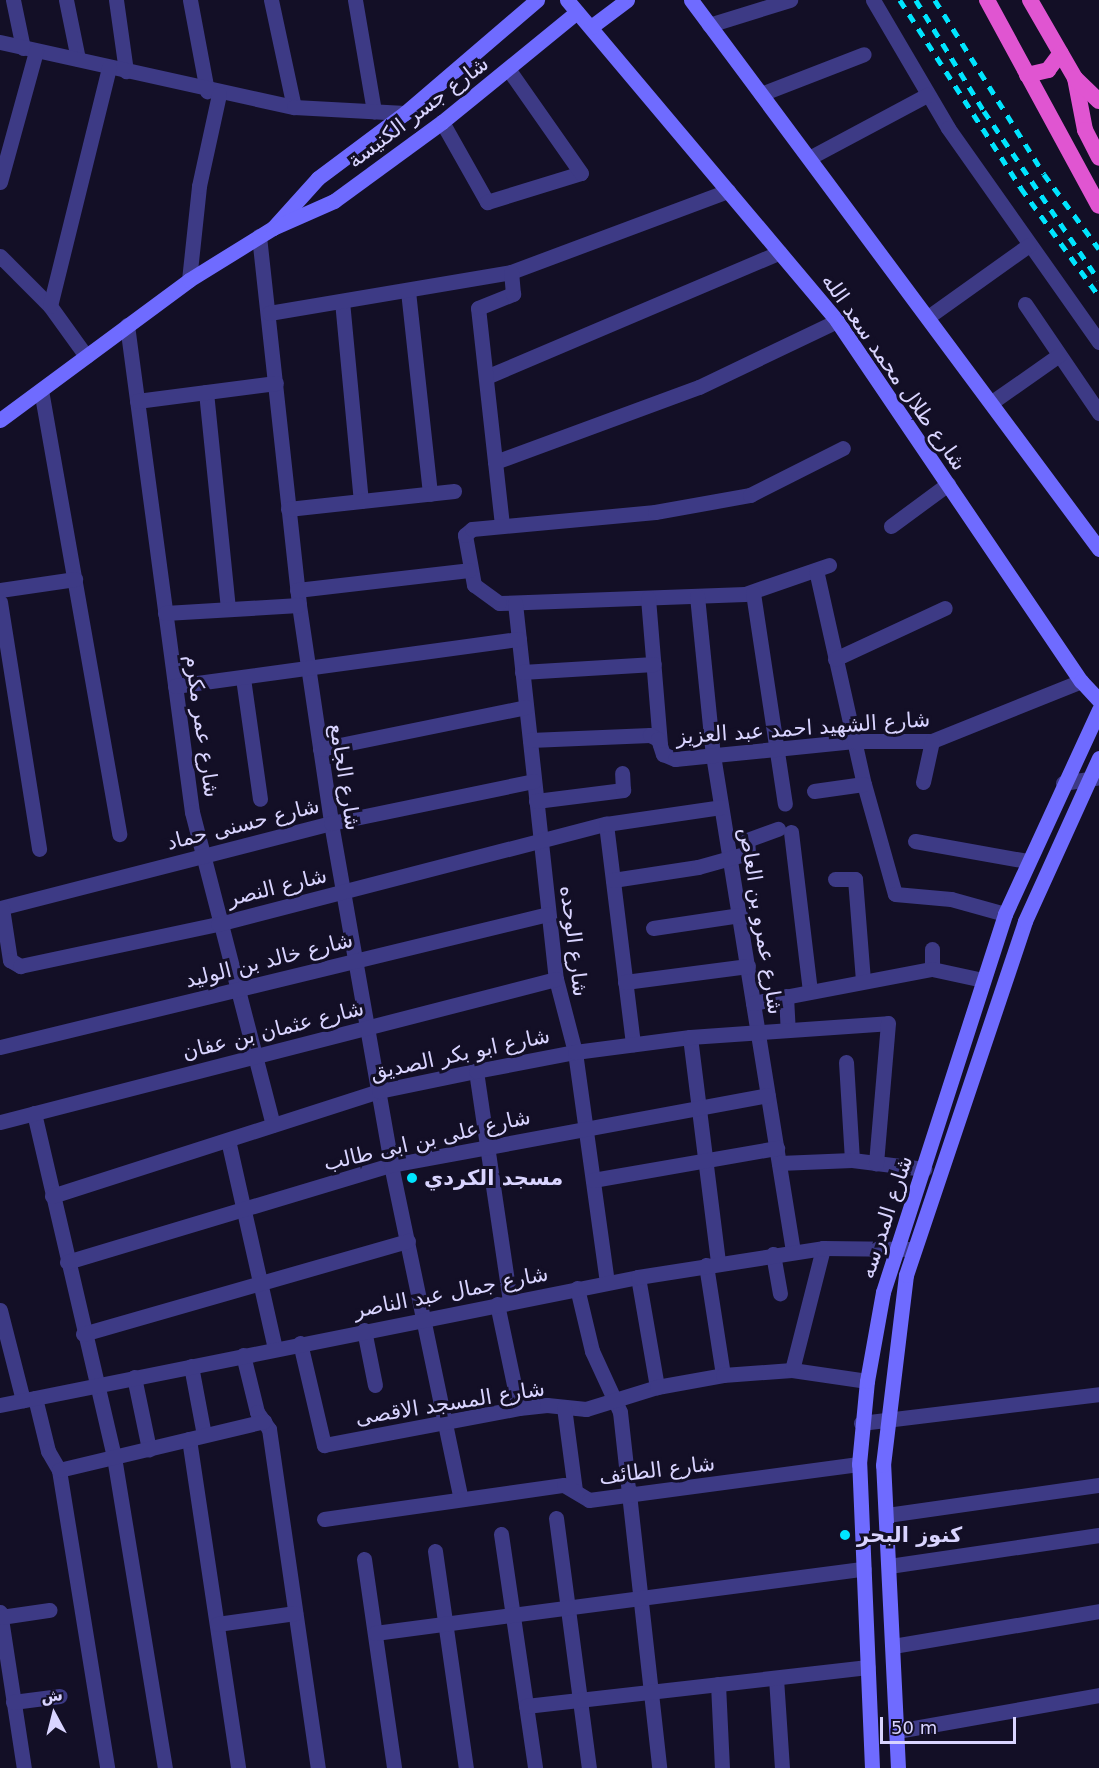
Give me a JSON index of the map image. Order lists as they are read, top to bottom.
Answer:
{
  "streets": {
    "main road": ["شارع جسر الكنيسة", "شارع طلال محمد سعد الله", "شارع المدرسه"],
    "street": [
      "شارع عمر مكرم",
      "شارع الشهيد احمد عبد العزيز",
      "شارع الجامع",
      "شارع حسنى حماد",
      "شارع النصر",
      "شارع عمرو بن العاص",
      "شارع الوحده",
      "شارع خالد بن الوليد",
      "شارع عثمان بن عفان",
      "شارع ابو بكر الصديق",
      "شارع على بن ابى طالب",
      "شارع جمال عبد الناصر",
      "شارع المسجد الاقصى",
      "شارع الطائف"
    ]
  },
  "crossings": [
    ["شارع جسر الكنيسة", "شارع طلال محمد سعد الله"],
    ["شارع جسر الكنيسة", "شارع عمر مكرم"],
    ["شارع جسر الكنيسة", "شارع الجامع"],
    ["شارع طلال محمد سعد الله", "شارع الشهيد احمد عبد العزيز"],
    ["شارع عمر مكرم", "شارع حسنى حماد"],
    ["شارع عمر مكرم", "شارع النصر"],
    ["شارع عمر مكرم", "شارع خالد بن الوليد"],
    ["شارع عمر مكرم", "شارع عثمان بن عفان"],
    ["شارع عمر مكرم", "شارع ابو بكر الصديق"],
    ["شارع الشهيد احمد عبد العزيز", "شارع عمرو بن العاص"],
    ["شارع الشهيد احمد عبد العزيز", "شارع الوحده"],
    ["شارع الجامع", "شارع حسنى حماد"],
    ["شارع الجامع", "شارع النصر"],
    ["شارع الجامع", "شارع خالد بن الوليد"],
    ["شارع الجامع", "شارع عثمان بن عفان"],
    ["شارع الجامع", "شارع ابو بكر الصديق"],
    ["شارع الجامع", "شارع على بن ابى طالب"],
    ["شارع الجامع", "شارع جمال عبد الناصر"],
    ["شارع الجامع", "شارع المسجد الاقصى"],
    ["شارع الجامع", "شارع الطائف"],
    ["شارع حسنى حماد", "شارع النصر"],
    ["شارع حسنى حماد", "شارع الوحده"],
    ["شارع النصر", "شارع عمرو بن العاص"],
    ["شارع النصر", "شارع الوحده"],
    ["شارع عمرو بن العاص", "شارع ابو بكر الصديق"],
    ["شارع عمرو بن العاص", "شارع على بن ابى طالب"],
    ["شارع عمرو بن العاص", "شارع جمال عبد الناصر"],
    ["شارع الوحده", "شارع خالد بن الوليد"],
    ["شارع الوحده", "شارع عثمان بن عفان"],
    ["شارع الوحده", "شارع ابو بكر الصديق"],
    ["شارع الوحده", "شارع على بن ابى طالب"],
    ["شارع الوحده", "شارع جمال عبد الناصر"],
    ["شارع المدرسه", "شارع جمال عبد الناصر"],
    ["شارع المدرسه", "شارع المسجد الاقصى"],
    ["شارع المدرسه", "شارع الطائف"],
    ["شارع جمال عبد الناصر", "شارع المسجد الاقصى"]
  ],
  "places": ["مسجد الكردي", "كنوز البحر"],
  "scale_bar": "50 m",
  "north": "top"
}
